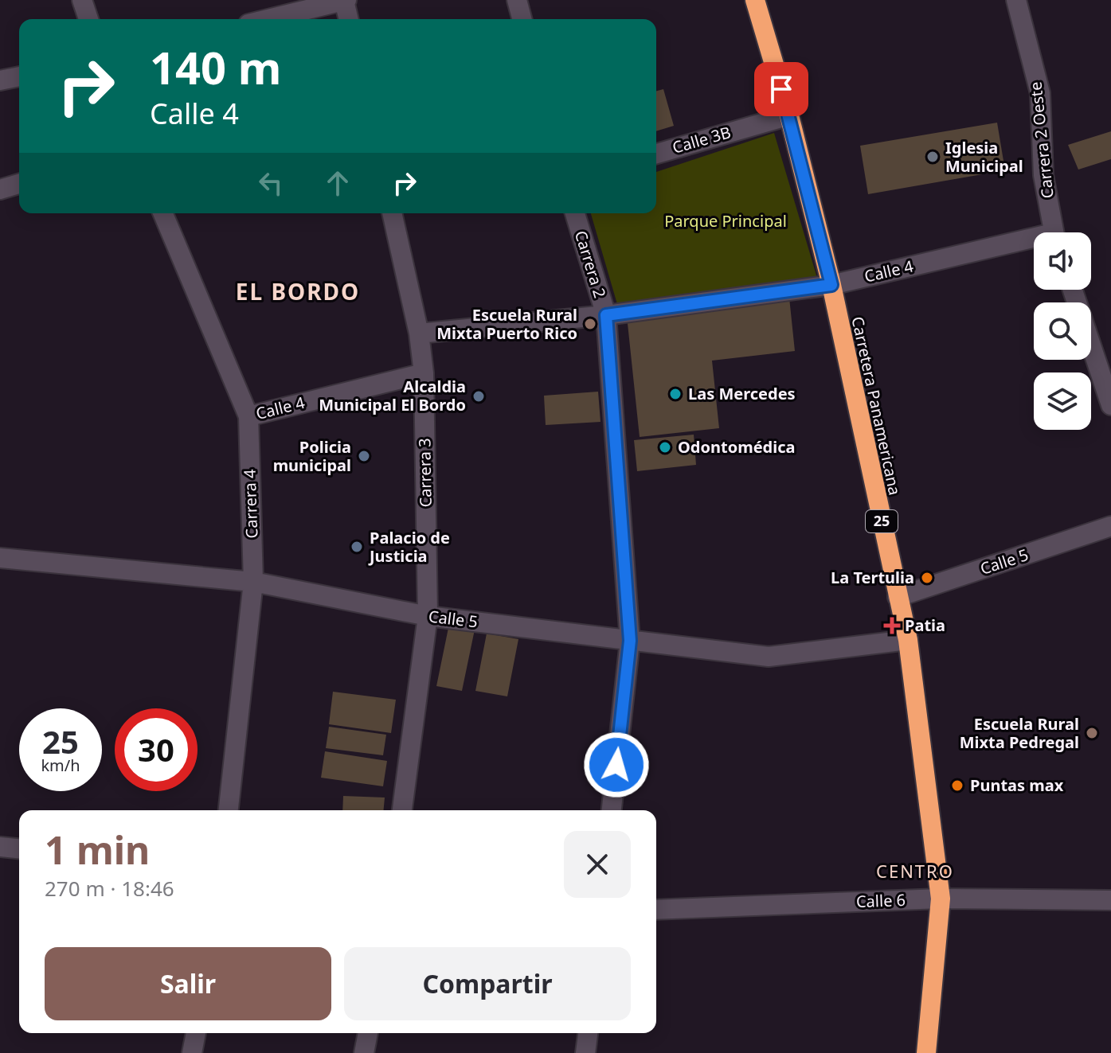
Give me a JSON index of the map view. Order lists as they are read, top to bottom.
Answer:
{
  "streets": {
    "highway": ["Carretera Panamericana", "25"],
    "street": [
      "Calle 3B",
      "Carrera 2 Oeste",
      "Carrera 2",
      "Calle 4",
      "Carrera 3",
      "Carrera 4",
      "Calle 5",
      "Calle 6"
    ]
  },
  "crossings": [
    ["Calle 3B", "Carretera Panamericana"],
    ["Carrera 2", "Calle 4"],
    ["Carrera 2", "Calle 5"],
    ["Calle 4", "Carretera Panamericana"],
    ["Calle 4", "Carrera 3"],
    ["Calle 4", "Carrera 4"],
    ["Carretera Panamericana", "Calle 5"],
    ["Carretera Panamericana", "Calle 6"],
    ["Carrera 3", "Calle 5"],
    ["Carrera 4", "Calle 5"]
  ],
  "districts": ["EL BORDO", "CENTRO"],
  "parks": ["Parque Principal"],
  "places": {
    "other": [
      "Iglesia Municipal",
      "Escuela Rural Mixta Puerto Rico",
      "Las Mercedes",
      "Alcaldia Municipal El Bordo",
      "Odontomédica",
      "Policia municipal",
      "Palacio de Justicia",
      "La Tertulia",
      "Escuela Rural Mixta Pedregal",
      "Puntas max"
    ],
    "health": ["Patia"]
  },
  "page": {
    "turn": ["140 m", "Calle 4"],
    "speed": "25 km/h",
    "limit": "30",
    "heading": ["1 min", "270 m · 18:46"],
    "buttons": ["Salir", "Compartir"]
  }
}
